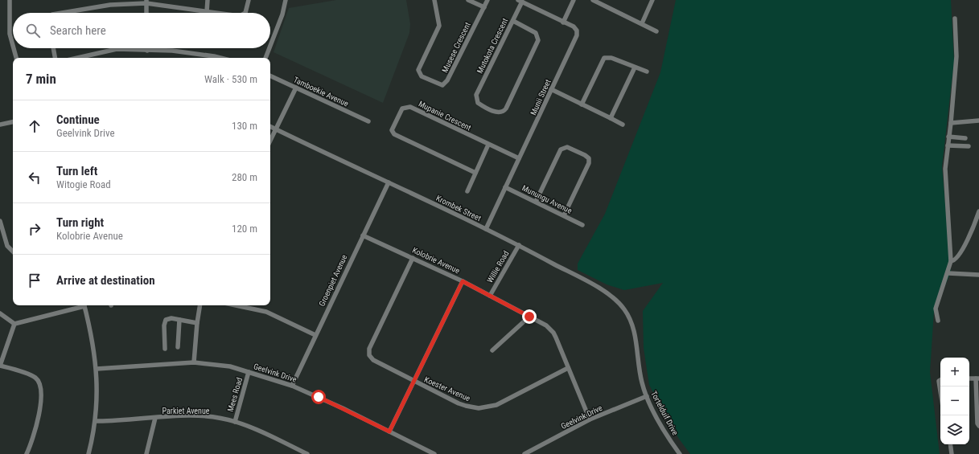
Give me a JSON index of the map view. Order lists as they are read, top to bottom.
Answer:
{
  "streets": {
    "street": [
      "Mutokota Crescent",
      "Musese Crescent",
      "Tamboekie Avenue",
      "Munii Street",
      "Mupanie Crescent",
      "Munungu Avenue",
      "Krombek Street",
      "Kolobrie Avenue",
      "Willie Road",
      "Groenpiet Avenue",
      "Geelvink Drive",
      "Koester Avenue",
      "Mees Road",
      "Parkiet Avenue",
      "Tortelduif Drive"
    ]
  },
  "crossings": [
    ["Mutokota Crescent", "Munii Street"],
    ["Munii Street", "Mupanie Crescent"],
    ["Munii Street", "Munungu Avenue"],
    ["Munii Street", "Krombek Street"],
    ["Krombek Street", "Willie Road"],
    ["Krombek Street", "Groenpiet Avenue"],
    ["Krombek Street", "Tortelduif Drive"],
    ["Kolobrie Avenue", "Willie Road"],
    ["Kolobrie Avenue", "Groenpiet Avenue"],
    ["Kolobrie Avenue", "Geelvink Drive"],
    ["Kolobrie Avenue", "Koester Avenue"],
    ["Groenpiet Avenue", "Geelvink Drive"],
    ["Geelvink Drive", "Mees Road"],
    ["Geelvink Drive", "Tortelduif Drive"],
    ["Mees Road", "Parkiet Avenue"]
  ],
  "page": {
    "search": "Search here",
    "heading": ["7 min", "Walk · 530 m"],
    "list": [
      ["Continue", "Geelvink Drive", "130 m"],
      ["Turn left", "Witogie Road", "280 m"],
      ["Turn right", "Kolobrie Avenue", "120 m"],
      "Arrive at destination"
    ],
    "map_buttons": ["+", "−"]
  }
}
